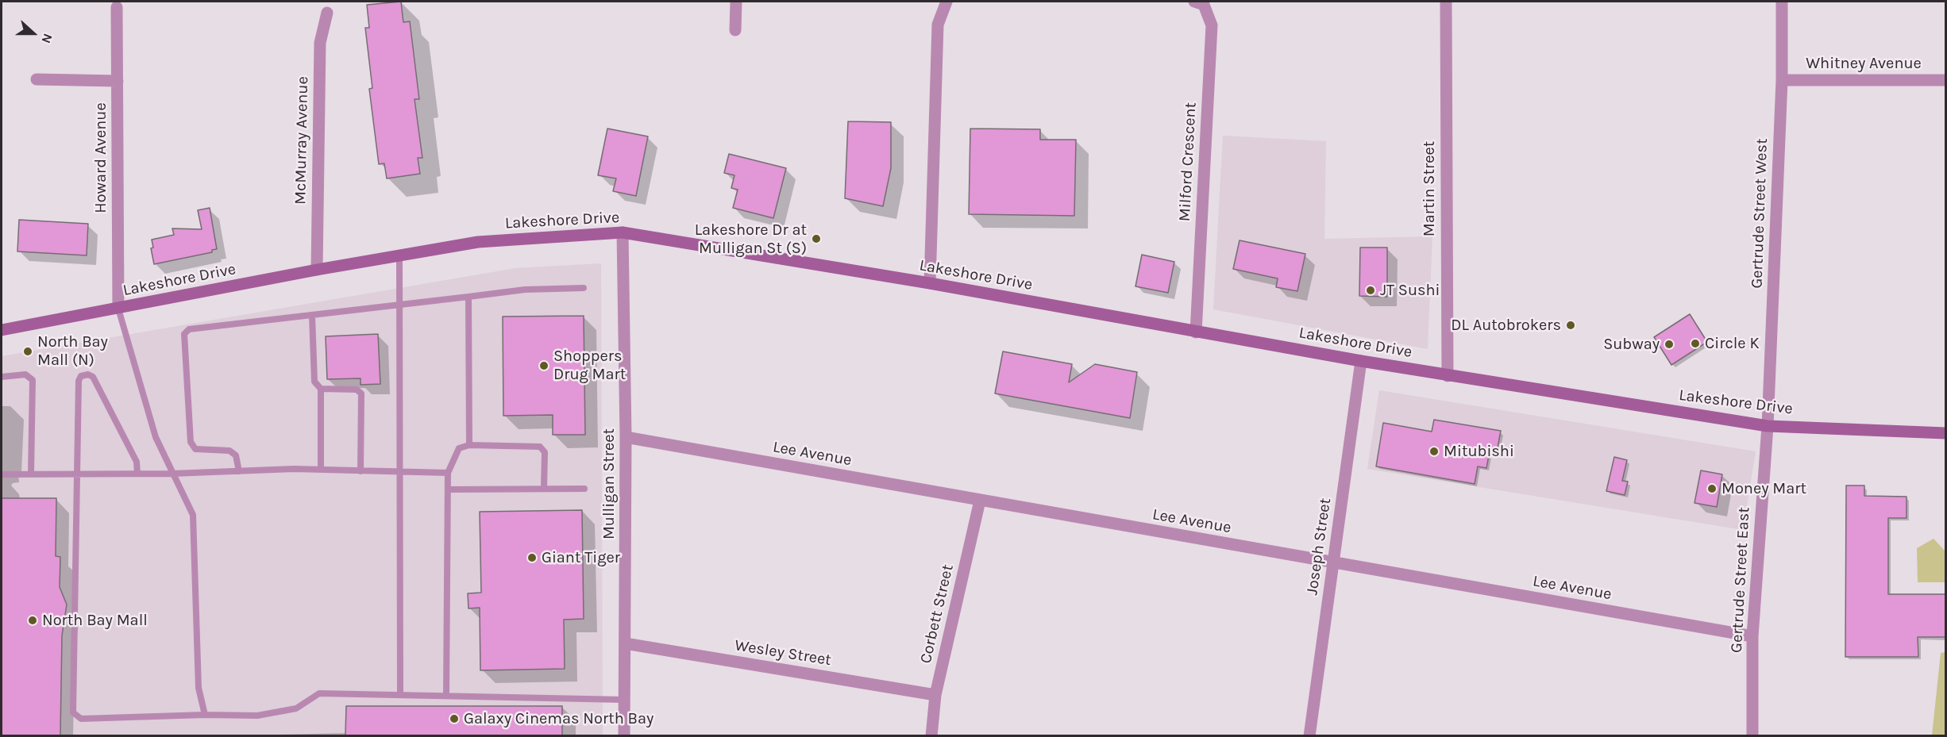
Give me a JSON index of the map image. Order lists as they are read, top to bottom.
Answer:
{
  "streets": {
    "main road": ["Lakeshore Drive"],
    "street": [
      "Whitney Avenue",
      "McMurray Avenue",
      "Howard Avenue",
      "Milford Crescent",
      "Martin Street",
      "Gertrude Street West",
      "Lee Avenue",
      "Mulligan Street",
      "Joseph Street",
      "Gertrude Street East",
      "Corbett Street",
      "Wesley Street"
    ]
  },
  "crossings": [
    ["Whitney Avenue", "Gertrude Street West"],
    ["McMurray Avenue", "Lakeshore Drive"],
    ["Howard Avenue", "Lakeshore Drive"],
    ["Milford Crescent", "Lakeshore Drive"],
    ["Martin Street", "Lakeshore Drive"],
    ["Gertrude Street West", "Lakeshore Drive"],
    ["Gertrude Street West", "Gertrude Street East"],
    ["Lakeshore Drive", "Mulligan Street"],
    ["Lakeshore Drive", "Joseph Street"],
    ["Lakeshore Drive", "Gertrude Street East"],
    ["Lee Avenue", "Mulligan Street"],
    ["Lee Avenue", "Joseph Street"],
    ["Lee Avenue", "Gertrude Street East"],
    ["Lee Avenue", "Corbett Street"],
    ["Mulligan Street", "Wesley Street"],
    ["Corbett Street", "Wesley Street"]
  ],
  "places": [
    "Lakeshore Dr at Mulligan St (S)",
    "JT Sushi",
    "DL Autobrokers",
    "Circle K",
    "Subway",
    "North Bay Mall (N)",
    "Shoppers Drug Mart",
    "Mitubishi",
    "Money Mart",
    "Giant Tiger",
    "North Bay Mall",
    "Galaxy Cinemas North Bay"
  ],
  "north": "right"
}
